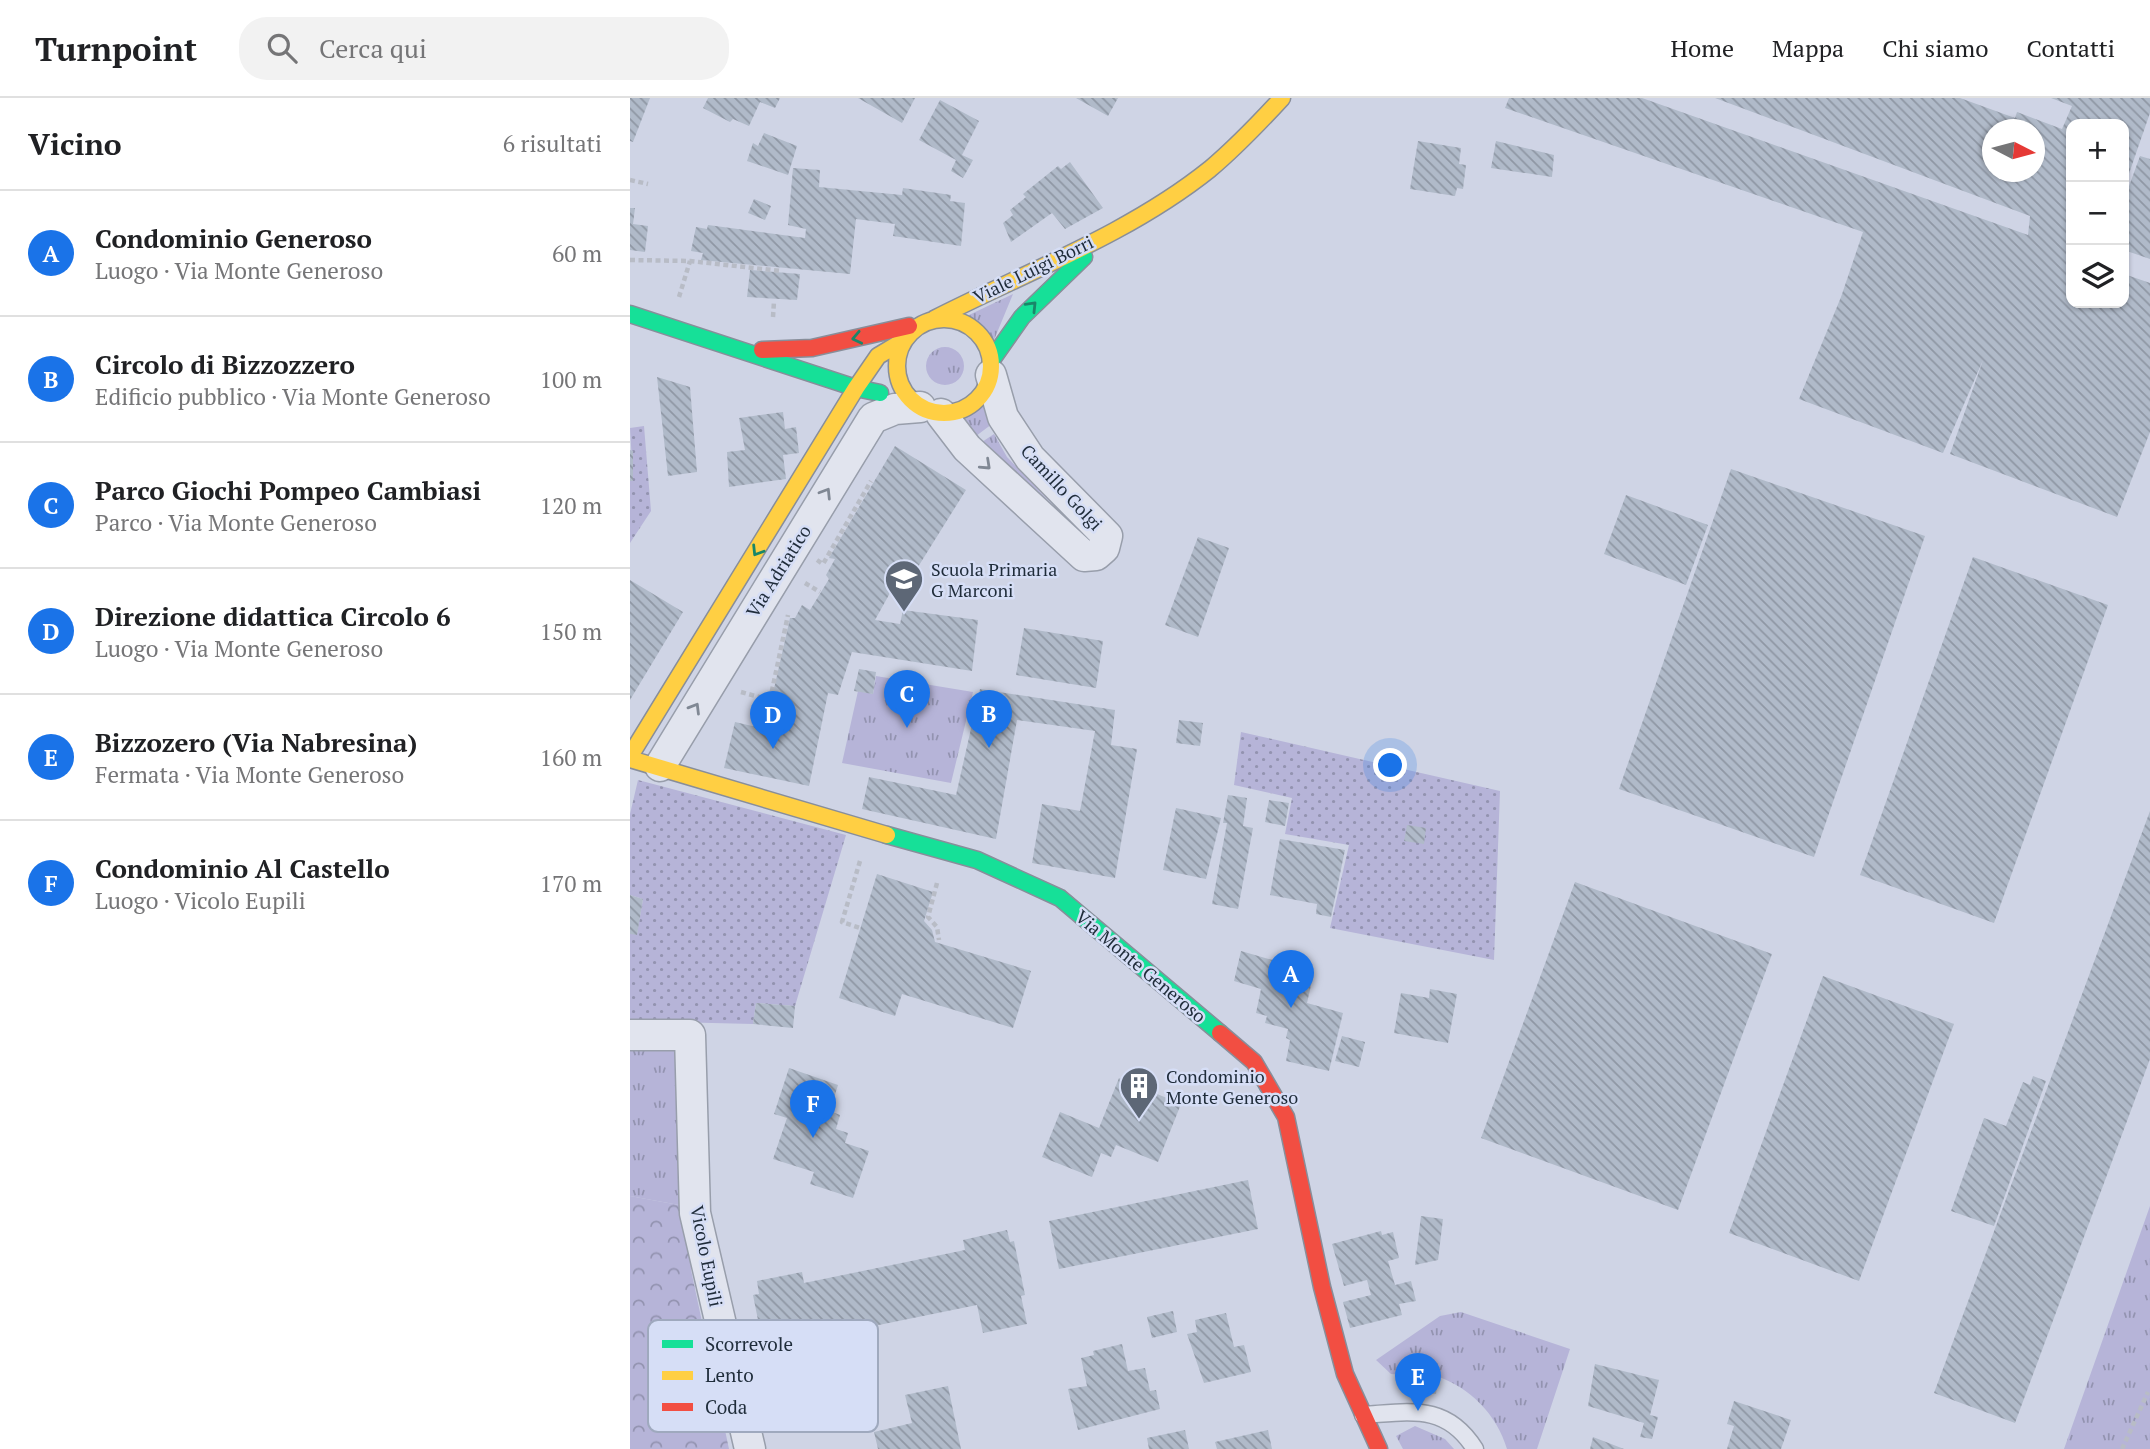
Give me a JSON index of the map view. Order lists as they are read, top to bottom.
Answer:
{
  "streets": {
    "street": [
      "Viale Luigi Borri",
      "Camillo Golgi",
      "Via Adriatico",
      "Via Monte Generoso",
      "Vicolo Eupili"
    ]
  },
  "crossings": [
    ["Viale Luigi Borri", "Camillo Golgi"],
    ["Viale Luigi Borri", "Via Adriatico"],
    ["Camillo Golgi", "Via Adriatico"],
    ["Via Adriatico", "Via Monte Generoso"]
  ],
  "places": {
    "school or university": ["Scuola Primaria G Marconi"],
    "building": ["Condominio Monte Generoso"]
  },
  "legend": ["Scorrevole", "Lento", "Coda"],
  "north": "right",
  "page": {
    "header": "Turnpoint",
    "search": "Cerca qui",
    "nav": [
      "Home",
      "Mappa",
      "Chi siamo",
      "Contatti"
    ],
    "heading": ["Vicino", "6 risultati"],
    "map_buttons": ["+", "−"],
    "list": [
      {
        "mark": "A",
        "name": "Condominio Generoso",
        "note": "Luogo · Via Monte Generoso",
        "value": "60 m"
      },
      {
        "mark": "B",
        "name": "Circolo di Bizzozzero",
        "note": "Edificio pubblico · Via Monte Generoso",
        "value": "100 m"
      },
      {
        "mark": "C",
        "name": "Parco Giochi Pompeo Cambiasi",
        "note": "Parco · Via Monte Generoso",
        "value": "120 m"
      },
      {
        "mark": "D",
        "name": "Direzione didattica Circolo 6",
        "note": "Luogo · Via Monte Generoso",
        "value": "150 m"
      },
      {
        "mark": "E",
        "name": "Bizzozero (Via Nabresina)",
        "note": "Fermata · Via Monte Generoso",
        "value": "160 m"
      },
      {
        "mark": "F",
        "name": "Condominio Al Castello",
        "note": "Luogo · Vicolo Eupili",
        "value": "170 m"
      }
    ],
    "pins": [
      "C",
      "B",
      "D",
      "A",
      "F",
      "E"
    ]
  }
}
